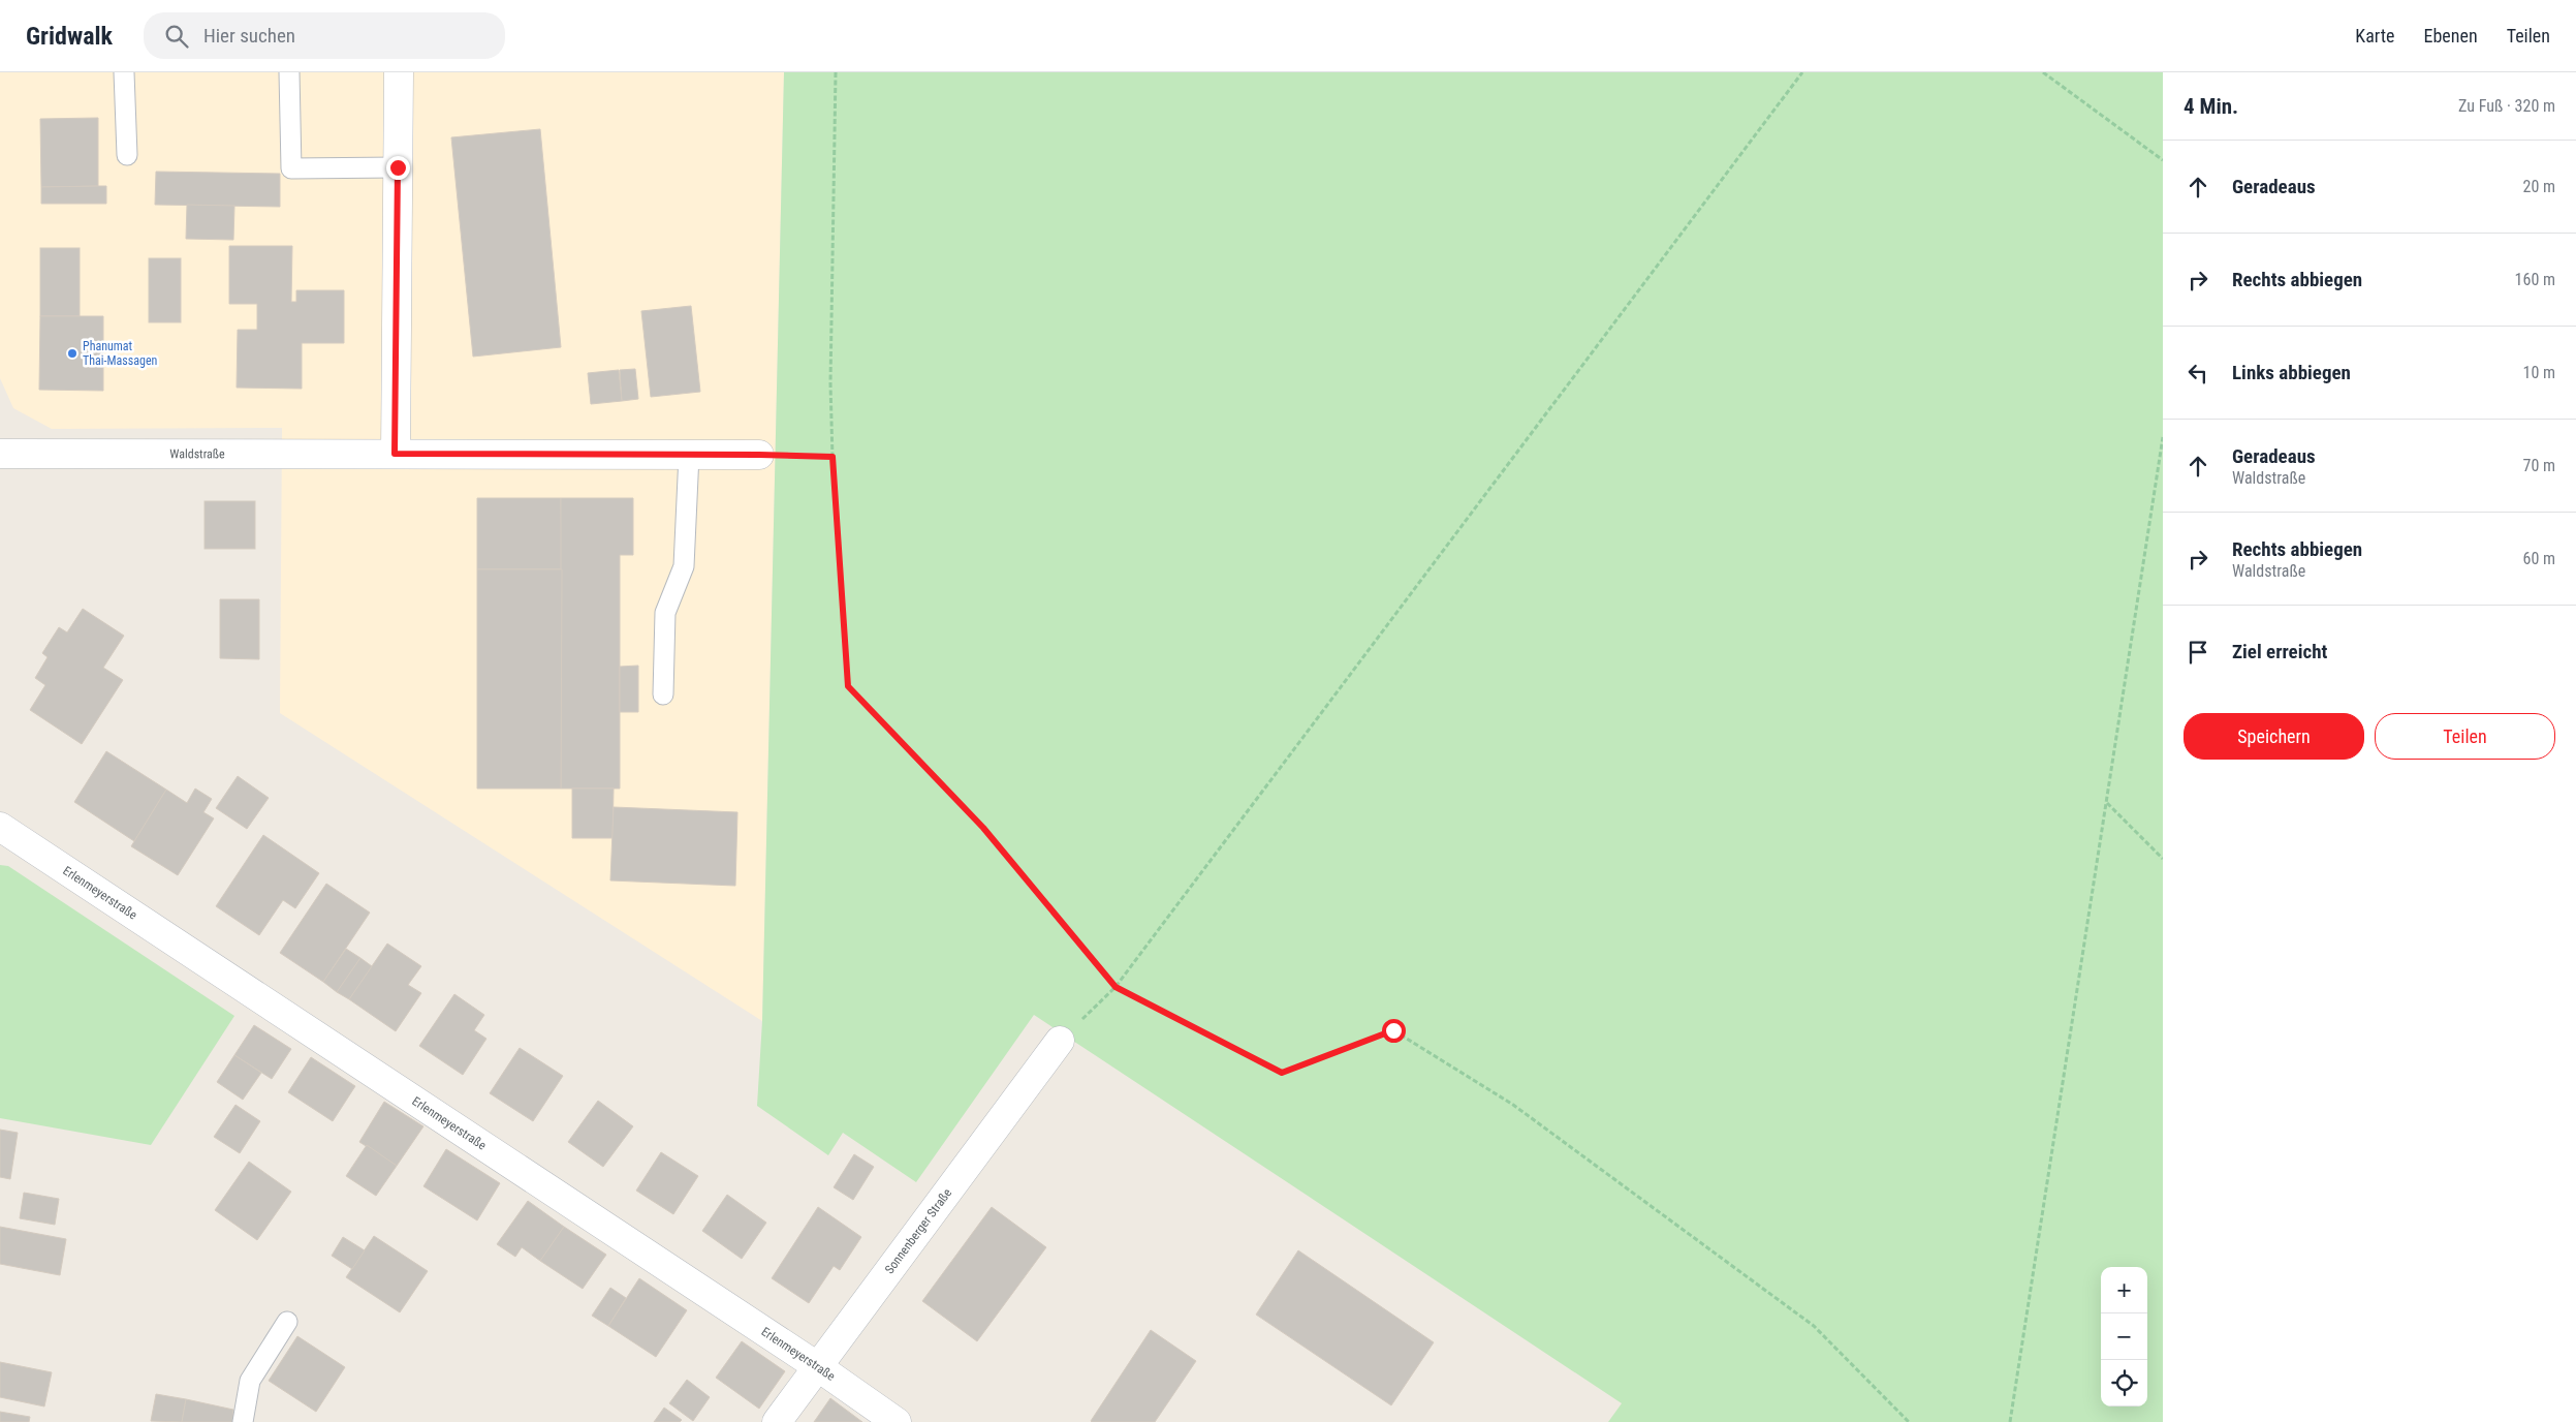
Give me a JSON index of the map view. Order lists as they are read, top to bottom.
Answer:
{
  "streets": {
    "street": ["Waldstraße", "Erlenmeyerstraße", "Sonnenberger Straße"]
  },
  "crossings": [
    ["Erlenmeyerstraße", "Sonnenberger Straße"]
  ],
  "places": ["Phanumat Thai-Massagen"],
  "page": {
    "header": "Gridwalk",
    "search": "Hier suchen",
    "nav": ["Karte", "Ebenen", "Teilen"],
    "heading": ["4 Min.", "Zu Fuß · 320 m"],
    "list": [
      ["Geradeaus", "20 m"],
      ["Rechts abbiegen", "160 m"],
      ["Links abbiegen", "10 m"],
      ["Geradeaus", "Waldstraße", "70 m"],
      ["Rechts abbiegen", "Waldstraße", "60 m"],
      "Ziel erreicht"
    ],
    "buttons": ["Speichern", "Teilen"],
    "map_buttons": ["+", "−"]
  }
}
